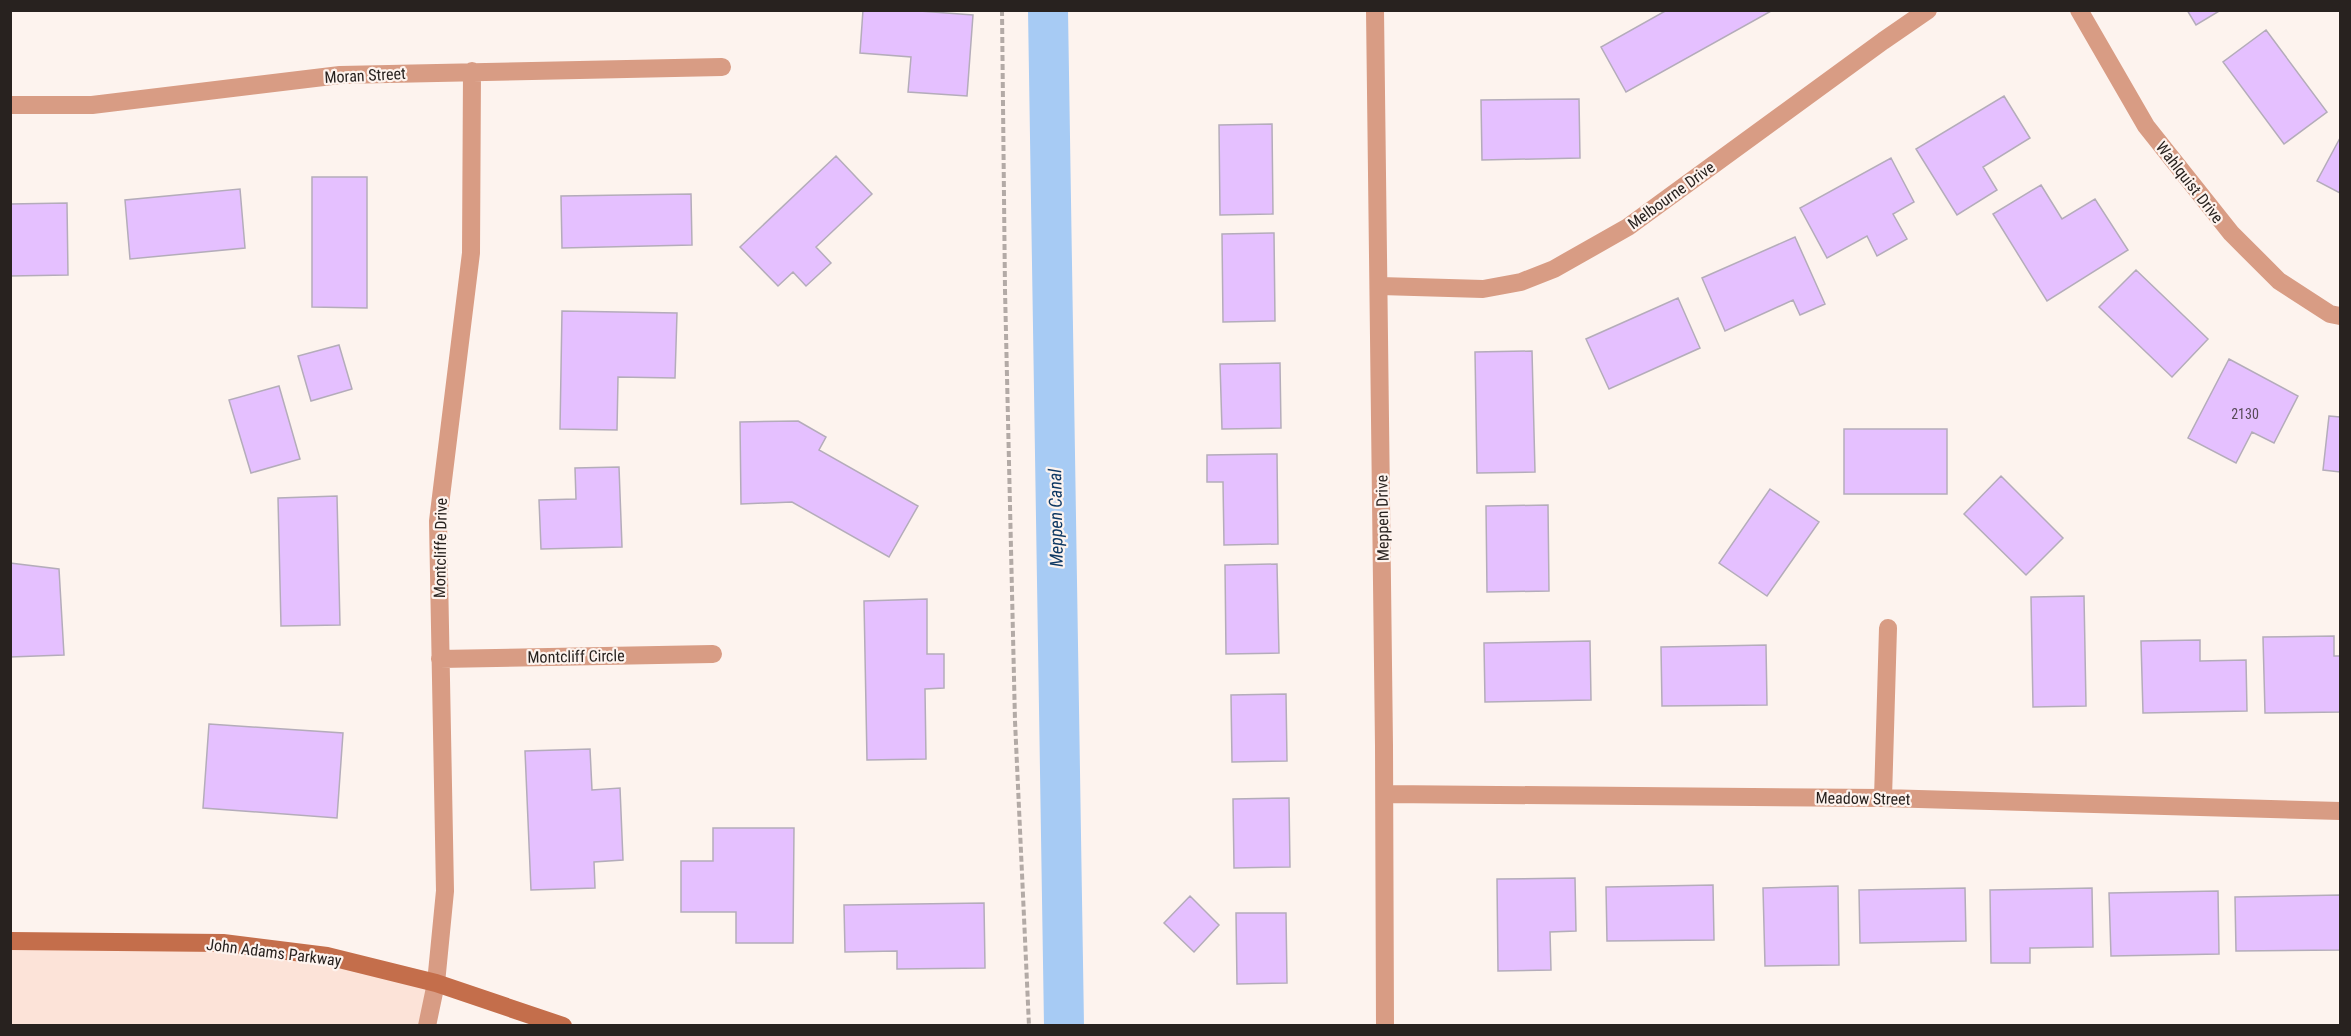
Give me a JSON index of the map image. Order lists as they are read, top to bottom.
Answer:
{
  "streets": {
    "street": [
      "Moran Street",
      "Wahlquist Drive",
      "Melbourne Drive",
      "Meppen Drive",
      "Montcliffe Drive",
      "Montcliff Circle",
      "Meadow Street",
      "John Adams Parkway"
    ]
  },
  "crossings": [
    ["Moran Street", "Montcliffe Drive"],
    ["Melbourne Drive", "Meppen Drive"],
    ["Meppen Drive", "Meadow Street"],
    ["Montcliffe Drive", "Montcliff Circle"],
    ["Montcliffe Drive", "John Adams Parkway"]
  ],
  "water": ["Meppen Canal"],
  "house_numbers": ["2130"]
}
